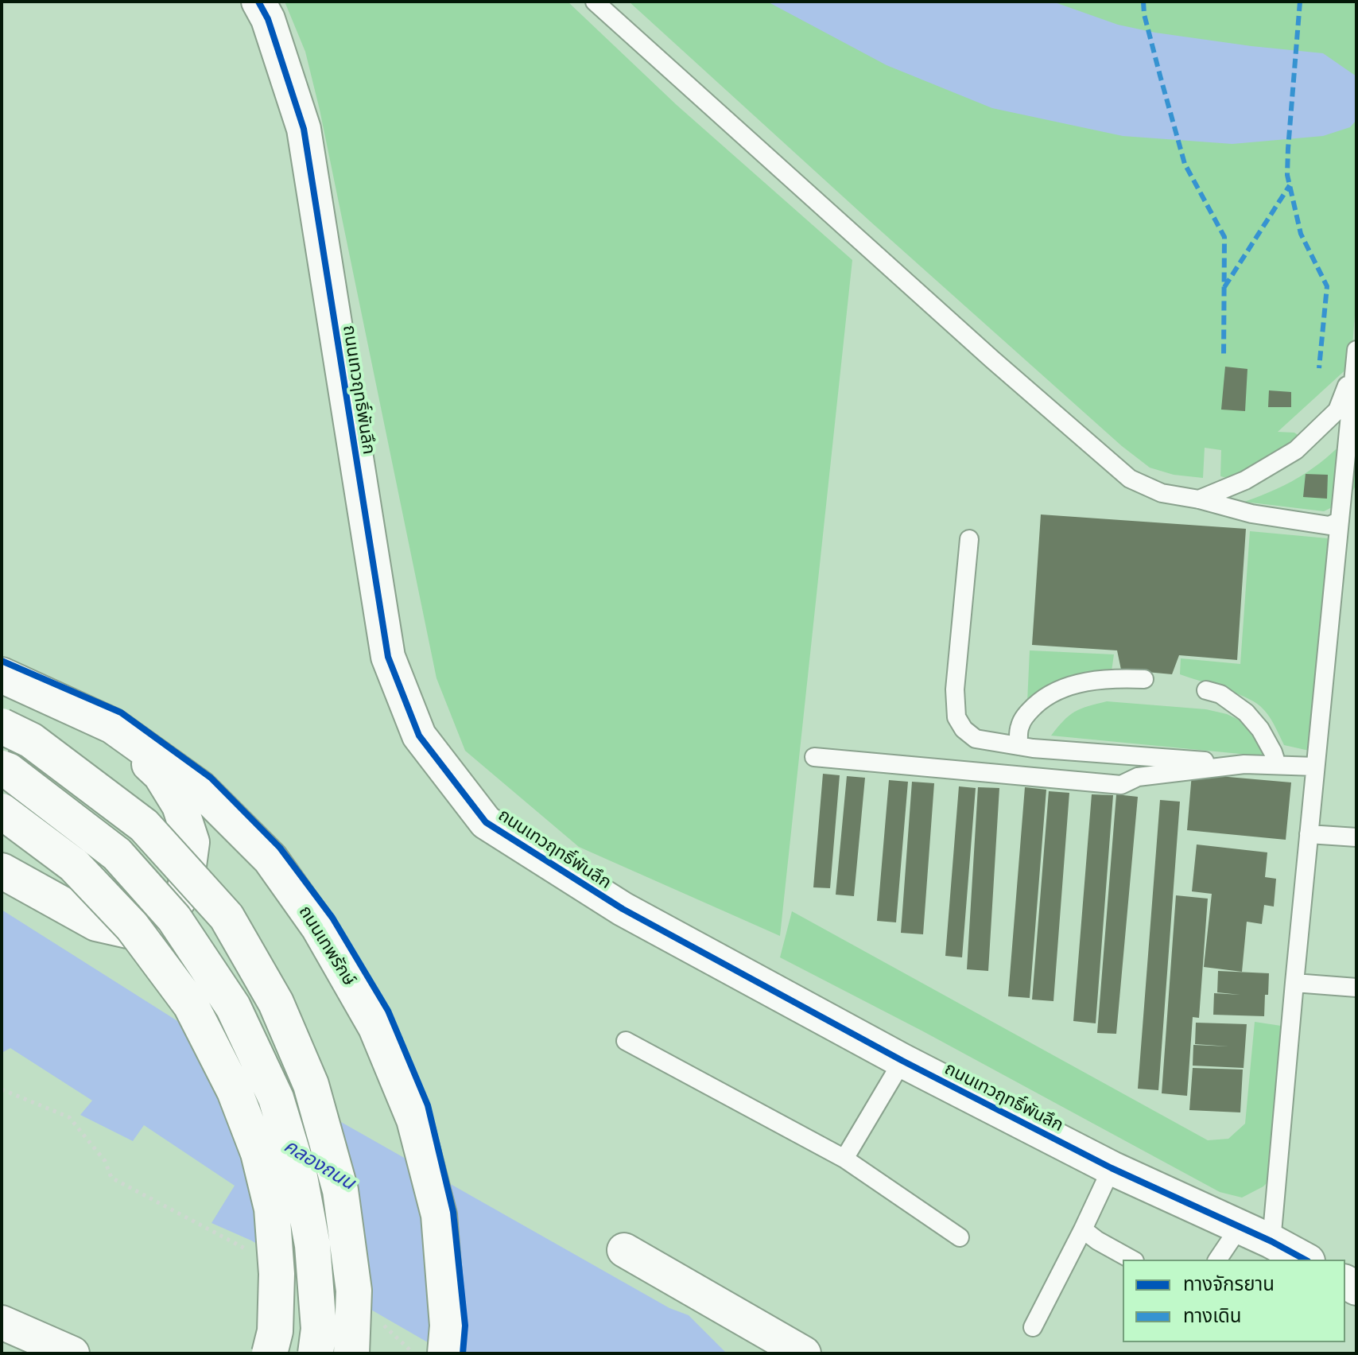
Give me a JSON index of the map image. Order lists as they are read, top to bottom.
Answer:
{
  "streets": {
    "main road": ["ถนนเทพรักษ์"],
    "street": ["ถนนเทวฤทธิ์พันลึก"]
  },
  "water": ["คลองถนน"],
  "legend": ["ทางจักรยาน", "ทางเดิน"]
}
